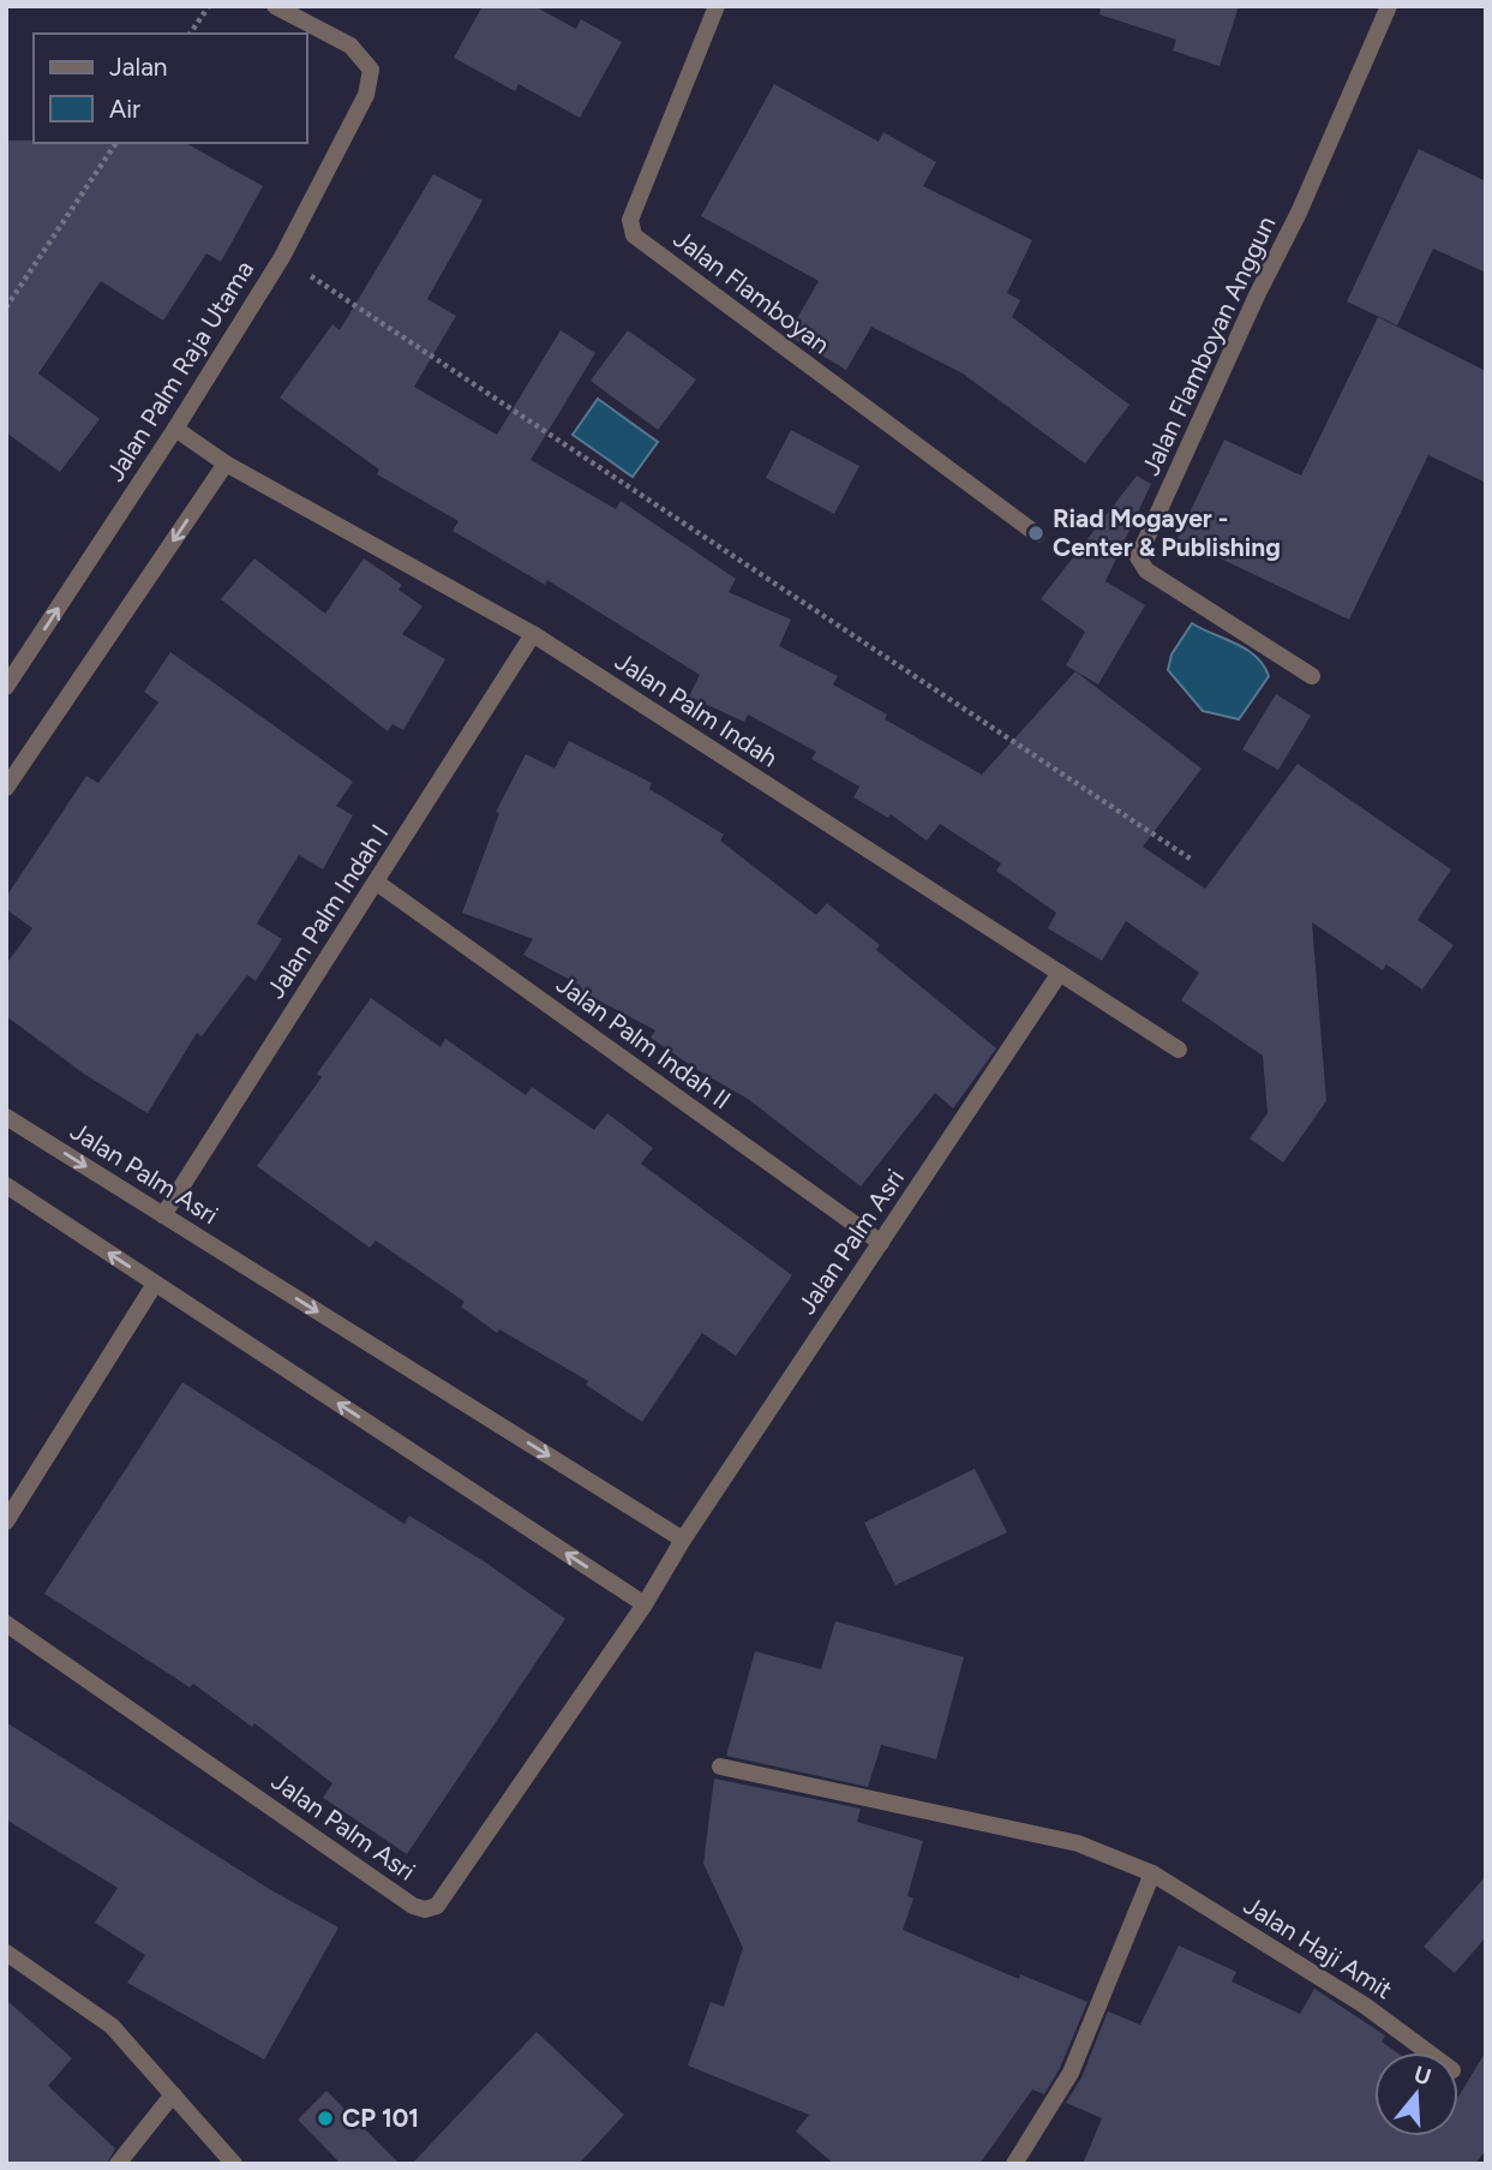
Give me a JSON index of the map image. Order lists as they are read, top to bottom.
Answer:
{
  "streets": {
    "street": [
      "Jalan Flamboyan",
      "Jalan Flamboyan Anggun",
      "Jalan Palm Raja Utama",
      "Jalan Palm Indah",
      "Jalan Palm Indah I",
      "Jalan Palm Indah II",
      "Jalan Palm Asri",
      "Jalan Haji Amit"
    ]
  },
  "crossings": [
    ["Jalan Palm Raja Utama", "Jalan Palm Indah"],
    ["Jalan Palm Indah", "Jalan Palm Indah I"],
    ["Jalan Palm Indah", "Jalan Palm Asri"],
    ["Jalan Palm Indah I", "Jalan Palm Indah II"],
    ["Jalan Palm Indah I", "Jalan Palm Asri"],
    ["Jalan Palm Indah II", "Jalan Palm Asri"]
  ],
  "places": ["Riad Mogayer - Center & Publishing", "CP 101"],
  "legend": ["Jalan", "Air"],
  "north": "top"
}
